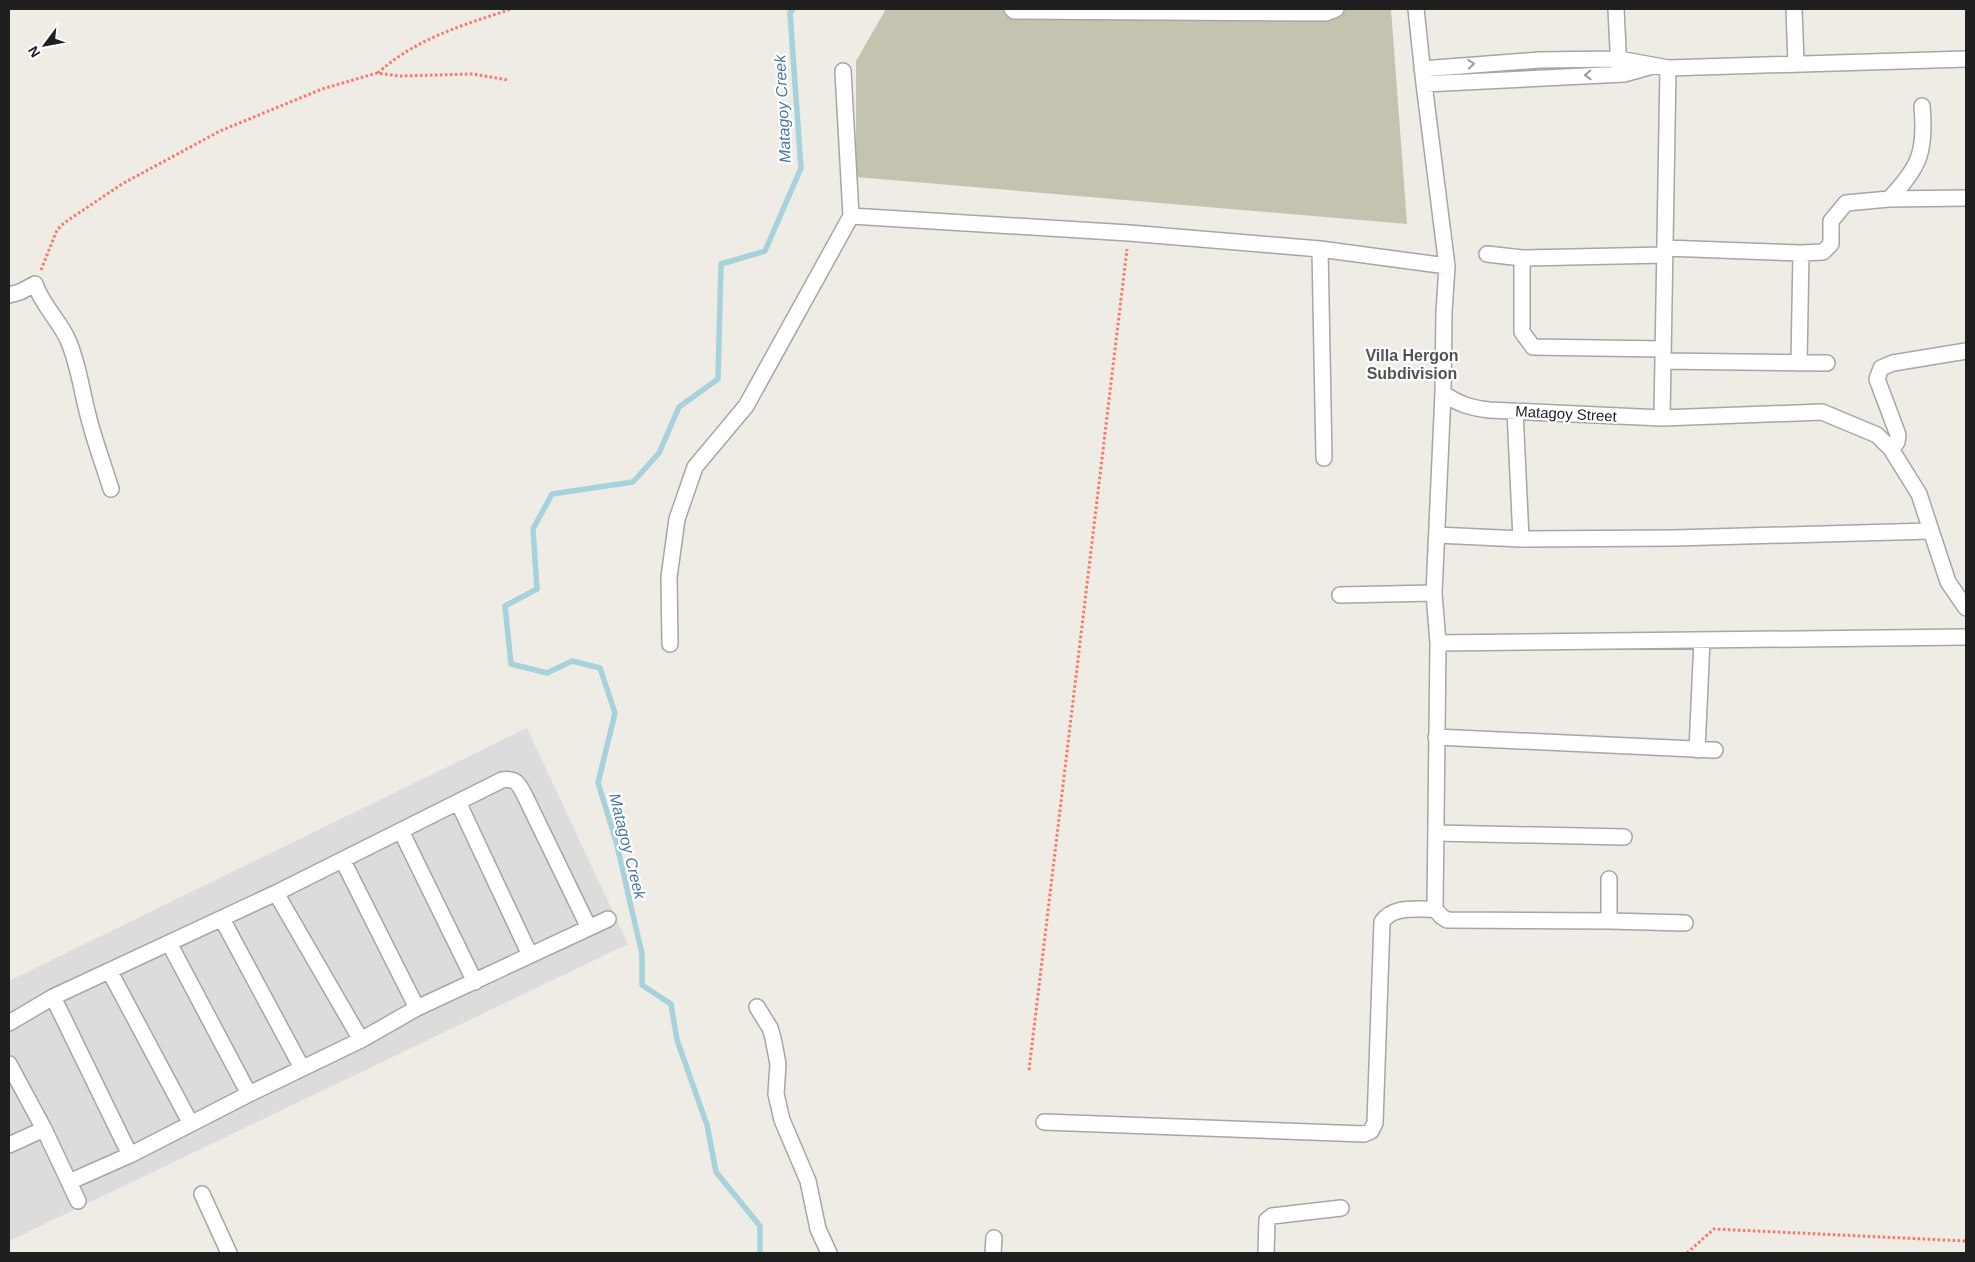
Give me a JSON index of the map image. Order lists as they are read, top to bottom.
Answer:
{
  "streets": {
    "street": ["Matagoy Street"]
  },
  "districts": ["Villa Hergon Subdivision"],
  "water": ["Matagoy Creek"],
  "north": "bottom left"
}
